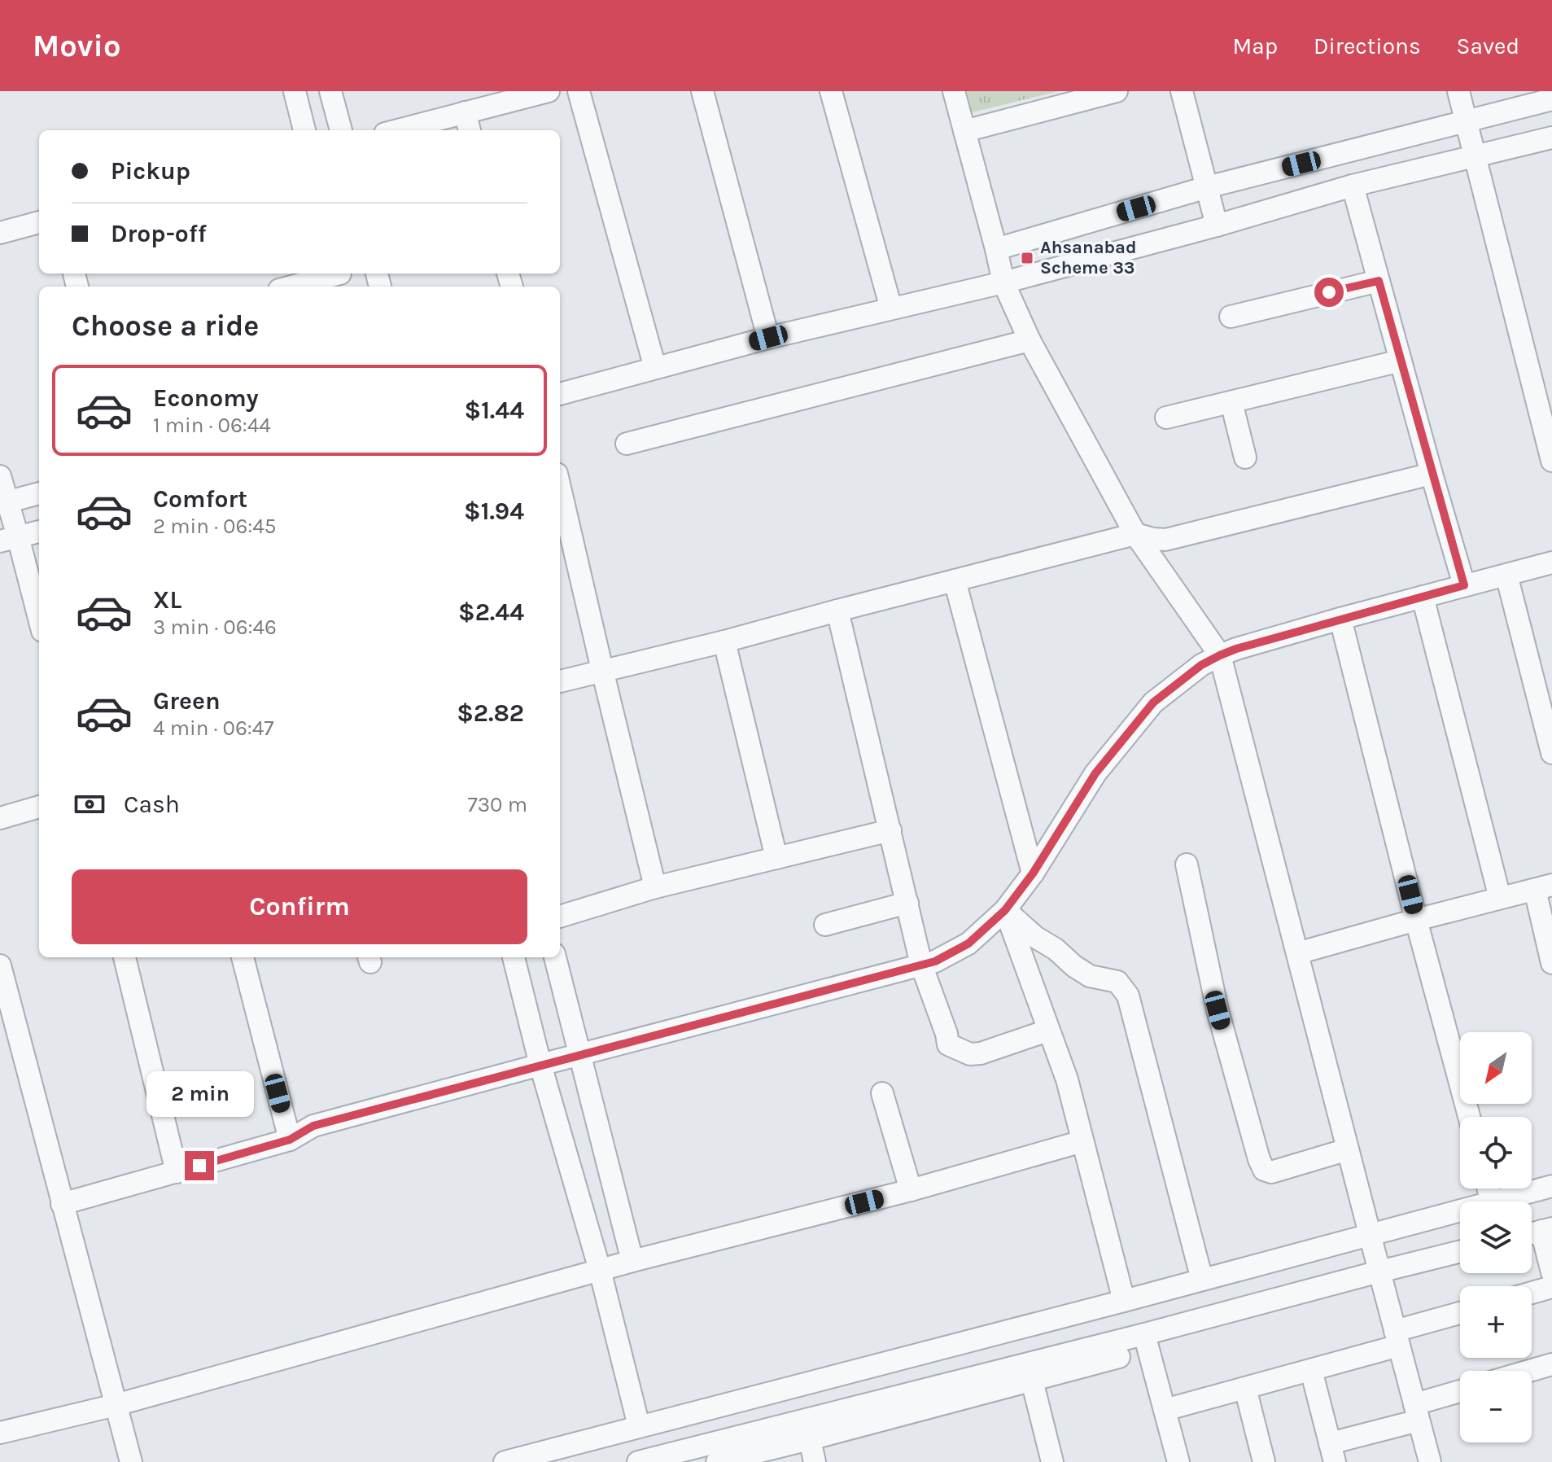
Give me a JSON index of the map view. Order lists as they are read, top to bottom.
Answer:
{
  "places": {
    "transit": ["Ahsanabad Scheme 33"]
  },
  "north": "bottom left",
  "page": {
    "header": "Movio",
    "nav": ["Map", "Directions", "Saved"],
    "banner": ["Pickup", "Drop-off"],
    "heading": "Choose a ride",
    "list": [
      {
        "name": "Economy",
        "note": "1 min · 06:44",
        "value": "$1.44"
      },
      {
        "name": "Comfort",
        "note": "2 min · 06:45",
        "value": "$1.94"
      },
      {
        "name": "XL",
        "note": "3 min · 06:46",
        "value": "$2.44"
      },
      {
        "name": "Green",
        "note": "4 min · 06:47",
        "value": "$2.82"
      }
    ],
    "pay": ["Cash", "730 m"],
    "buttons": "Confirm",
    "map_buttons": ["+", "−"],
    "bubble": "2 min"
  }
}
